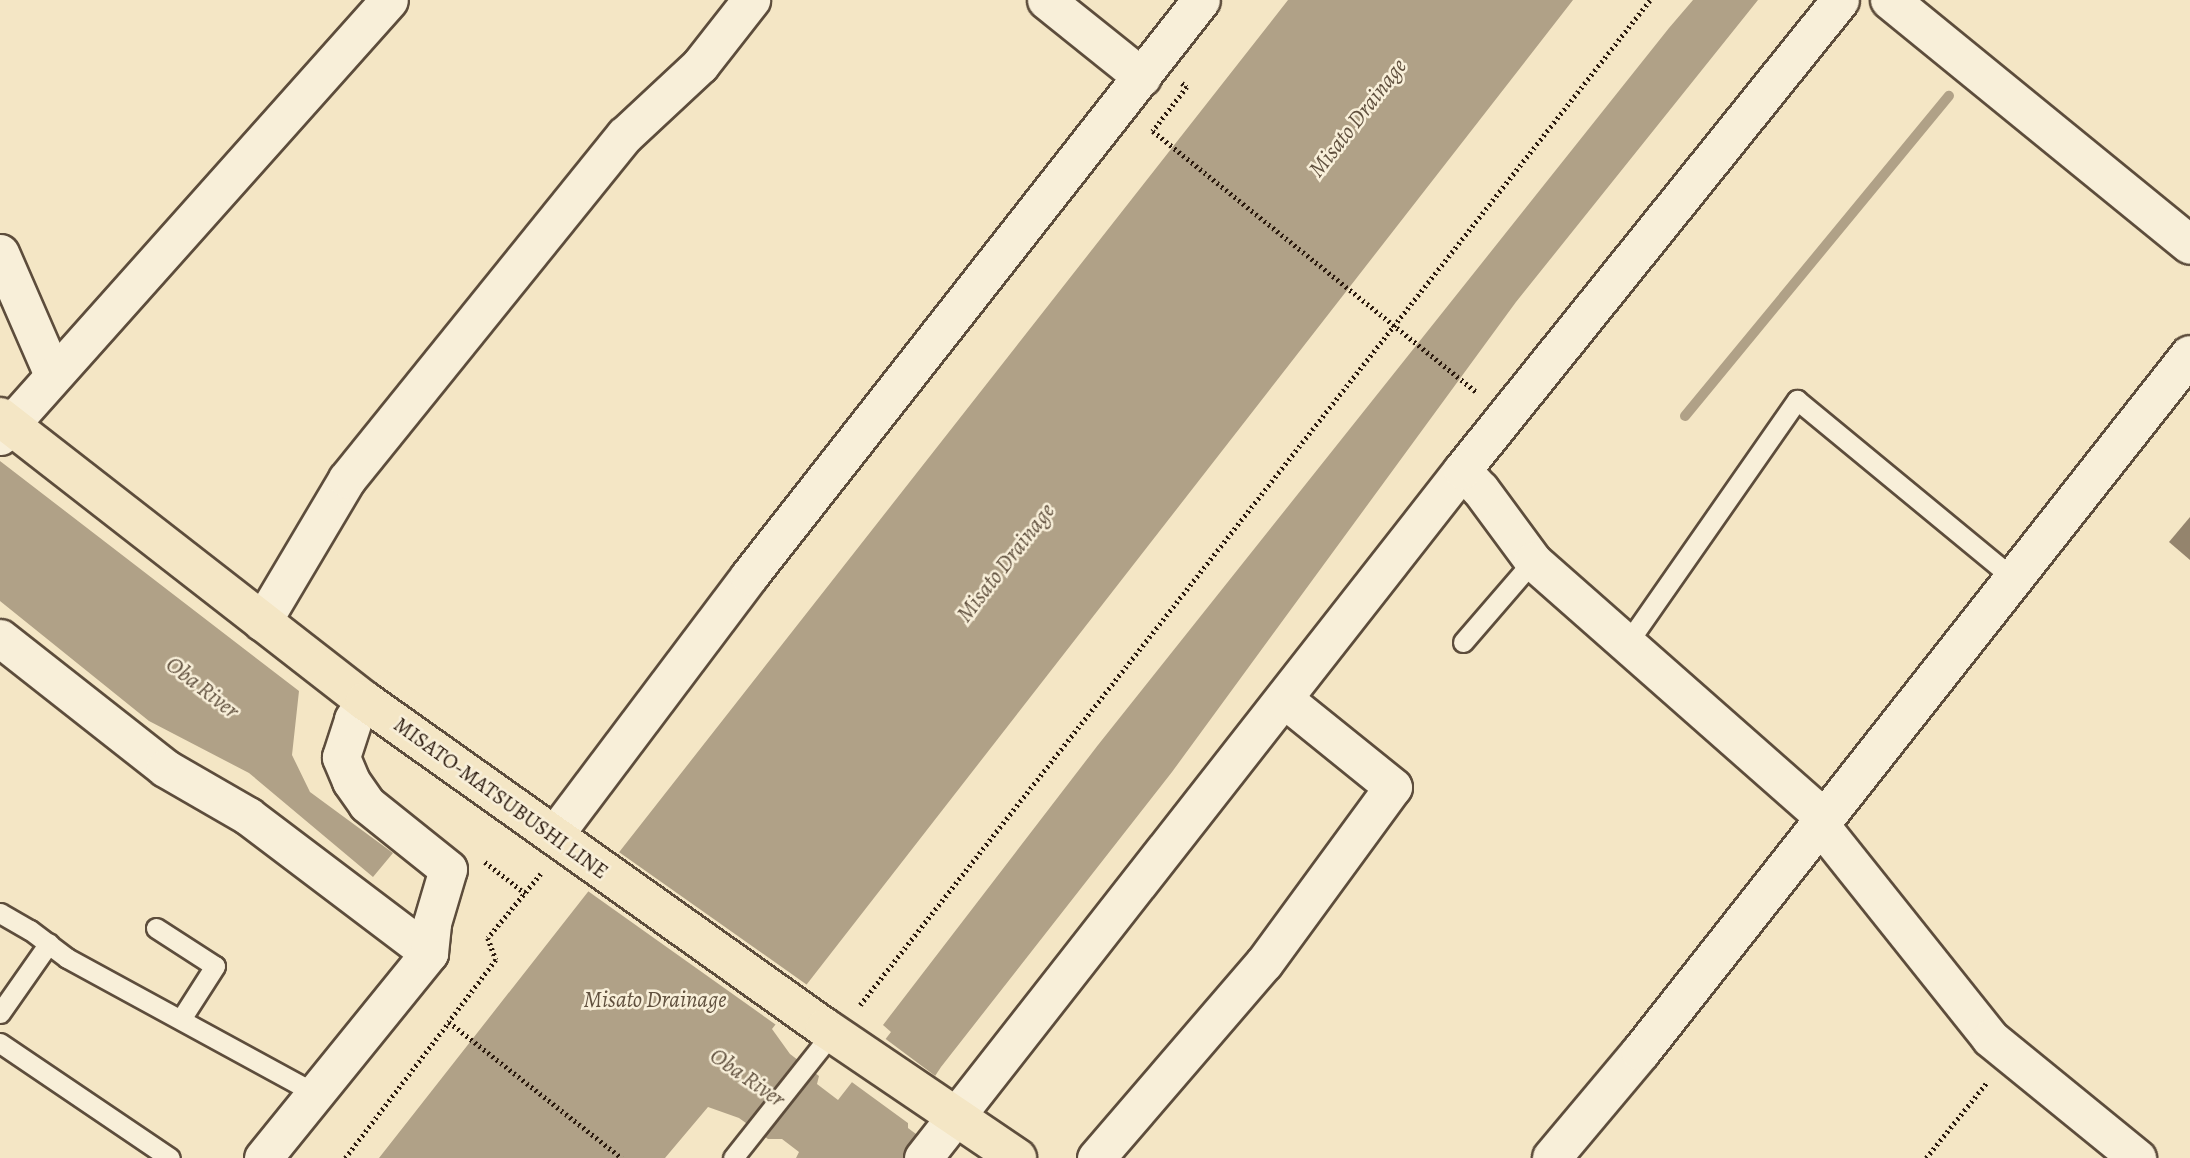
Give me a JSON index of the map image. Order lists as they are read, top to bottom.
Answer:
{
  "streets": {
    "main road": ["MISATO-MATSUBUSHI LINE"]
  },
  "water": ["Misato Drainage", "Oba River"]
}
